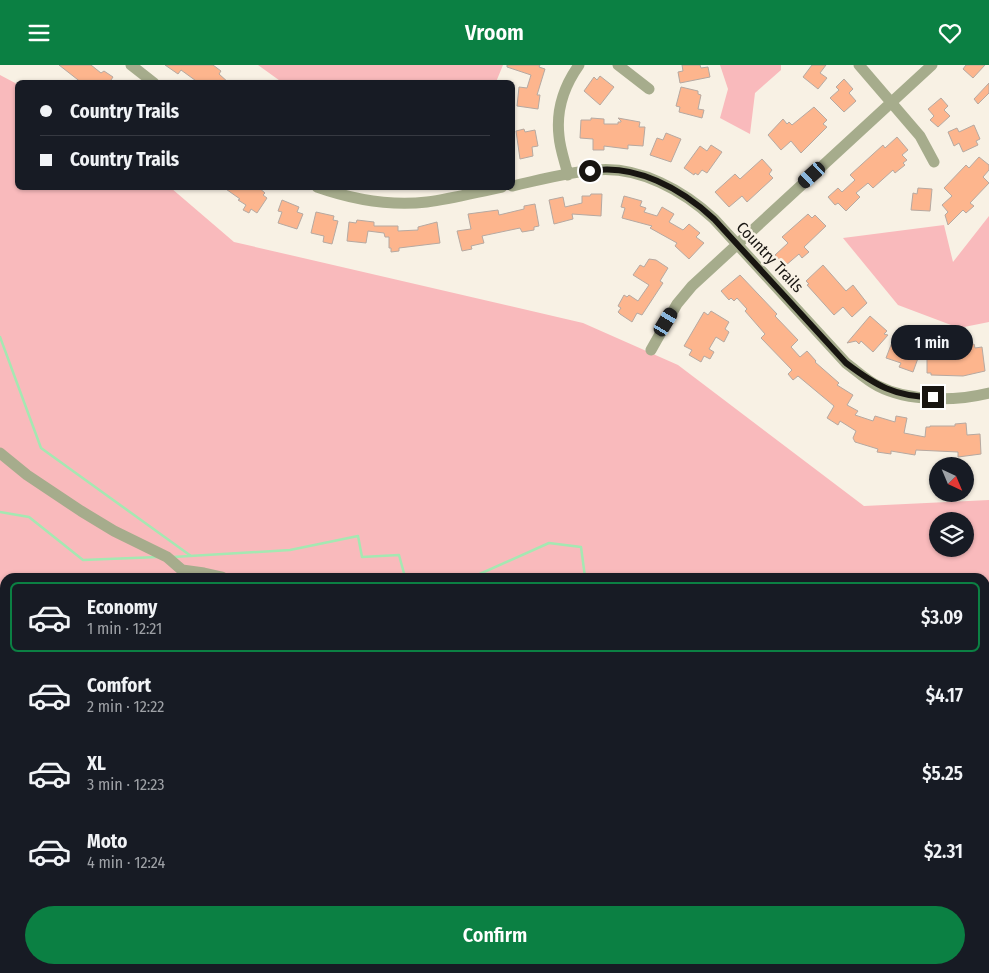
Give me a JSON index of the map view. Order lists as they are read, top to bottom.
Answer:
{
  "streets": {
    "street": ["Country Trails"]
  },
  "north": "bottom right",
  "page": {
    "header": "Vroom",
    "banner": ["Country Trails", "Country Trails"],
    "bubble": "1 min",
    "list": [
      {
        "name": "Economy",
        "note": "1 min · 12:21",
        "value": "$3.09"
      },
      {
        "name": "Comfort",
        "note": "2 min · 12:22",
        "value": "$4.17"
      },
      {
        "name": "XL",
        "note": "3 min · 12:23",
        "value": "$5.25"
      },
      {
        "name": "Moto",
        "note": "4 min · 12:24",
        "value": "$2.31"
      }
    ],
    "buttons": "Confirm"
  }
}
